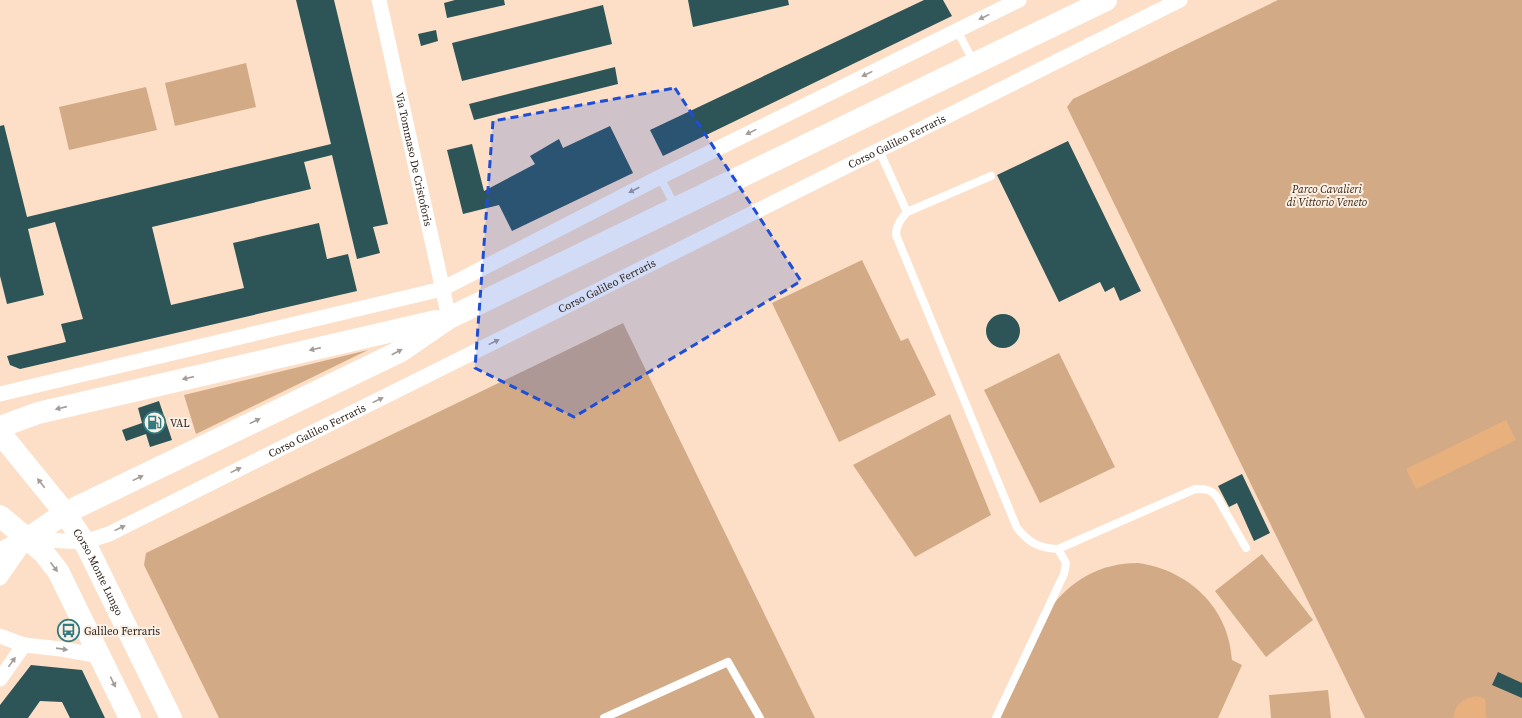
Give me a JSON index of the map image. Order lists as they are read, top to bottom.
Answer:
{
  "streets": {
    "main road": ["Corso Monte Lungo"],
    "street": ["Corso Galileo Ferraris", "Via Tommaso De Cristoforis"]
  },
  "crossings": [
    ["Corso Galileo Ferraris", "Corso Monte Lungo"]
  ],
  "parks": ["Parco Cavalieri di Vittorio Veneto"],
  "places": {
    "fuel station": ["VAL"],
    "bus stop": ["Galileo Ferraris"]
  }
}
